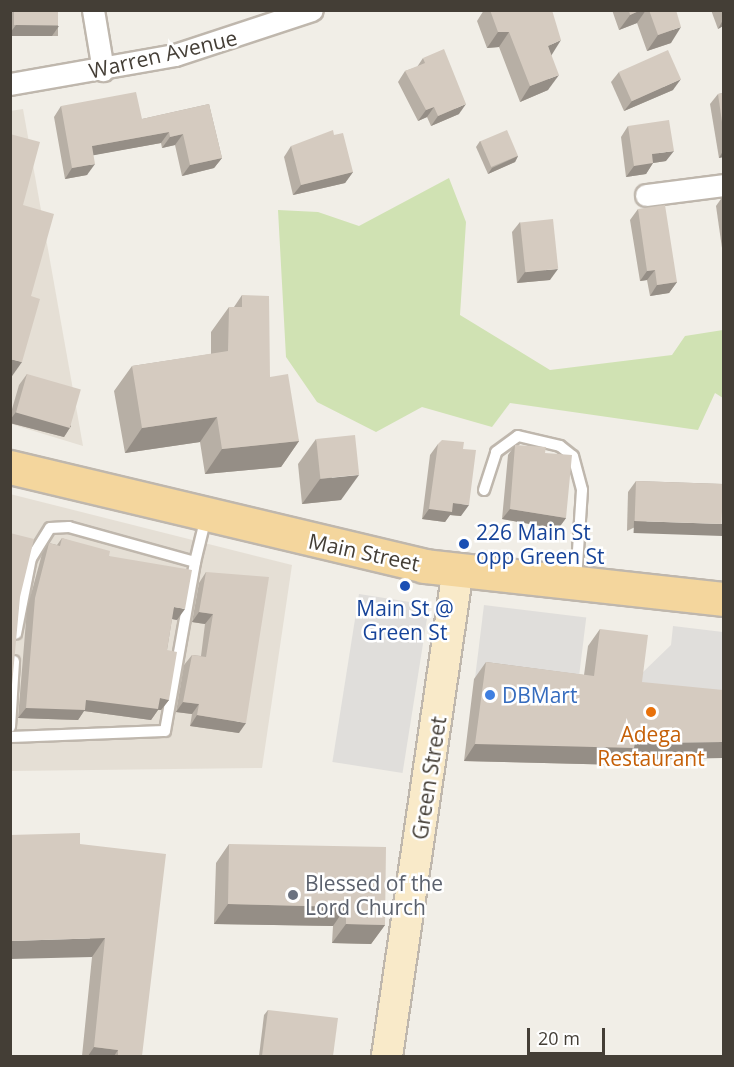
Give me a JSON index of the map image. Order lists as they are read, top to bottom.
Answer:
{
  "streets": {
    "main road": ["Main Street"],
    "street": ["Warren Avenue", "Green Street"]
  },
  "crossings": [
    ["Main Street", "Green Street"]
  ],
  "places": [
    "226 Main St opp Green St",
    "Main St @ Green St",
    "DBMart",
    "Adega Restaurant",
    "Blessed of the Lord Church"
  ],
  "scale_bar": "20 m"
}
